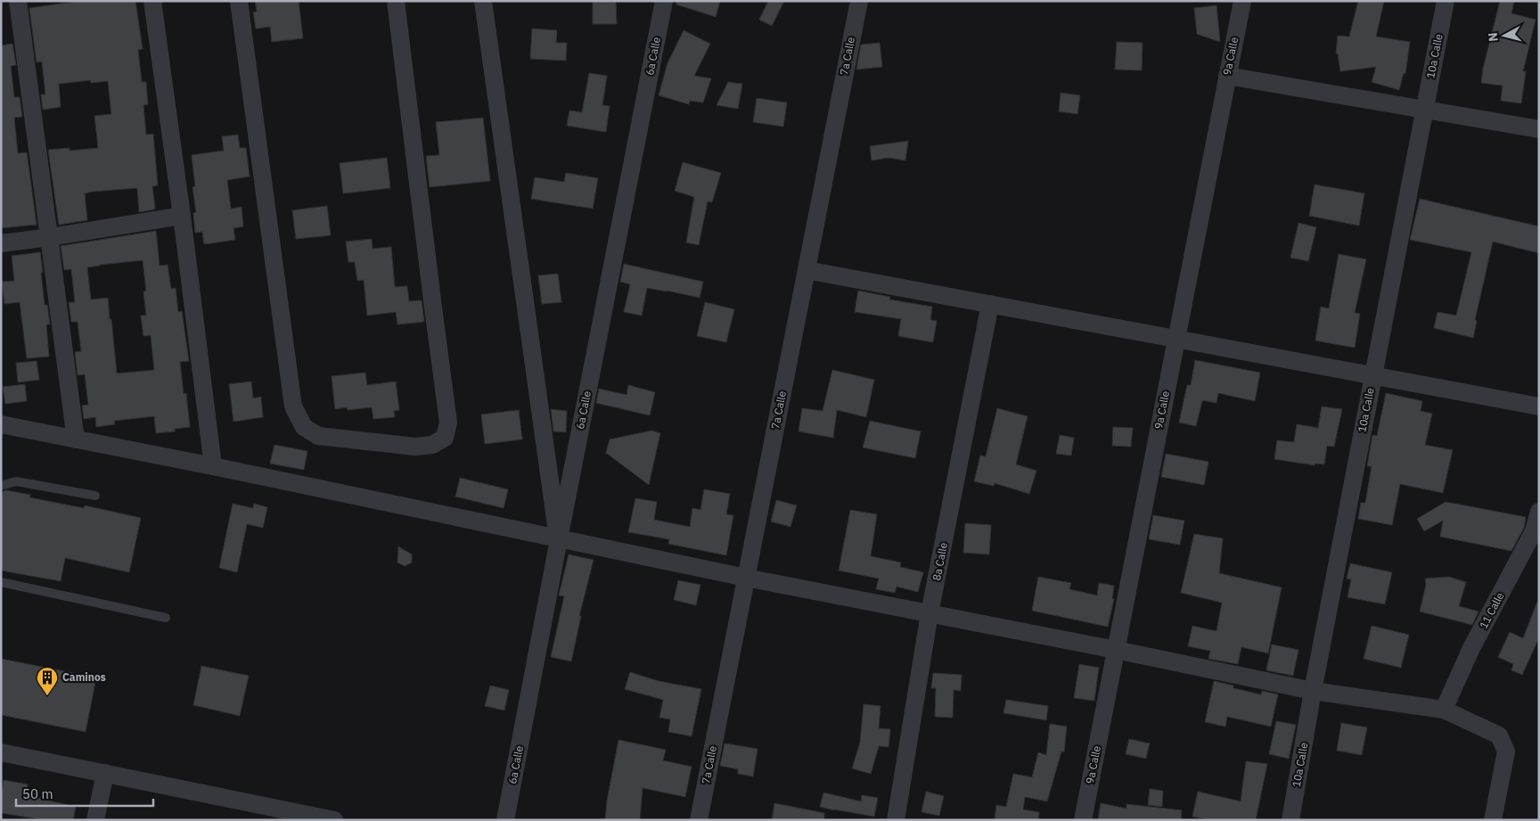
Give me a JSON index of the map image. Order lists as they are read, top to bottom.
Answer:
{
  "streets": {
    "street": [
      "6a Calle",
      "7a Calle",
      "9a Calle",
      "10a Calle",
      "8a Calle",
      "11 Calle"
    ]
  },
  "places": {
    "building": ["Caminos"]
  },
  "scale_bar": "50 m",
  "north": "left"
}
